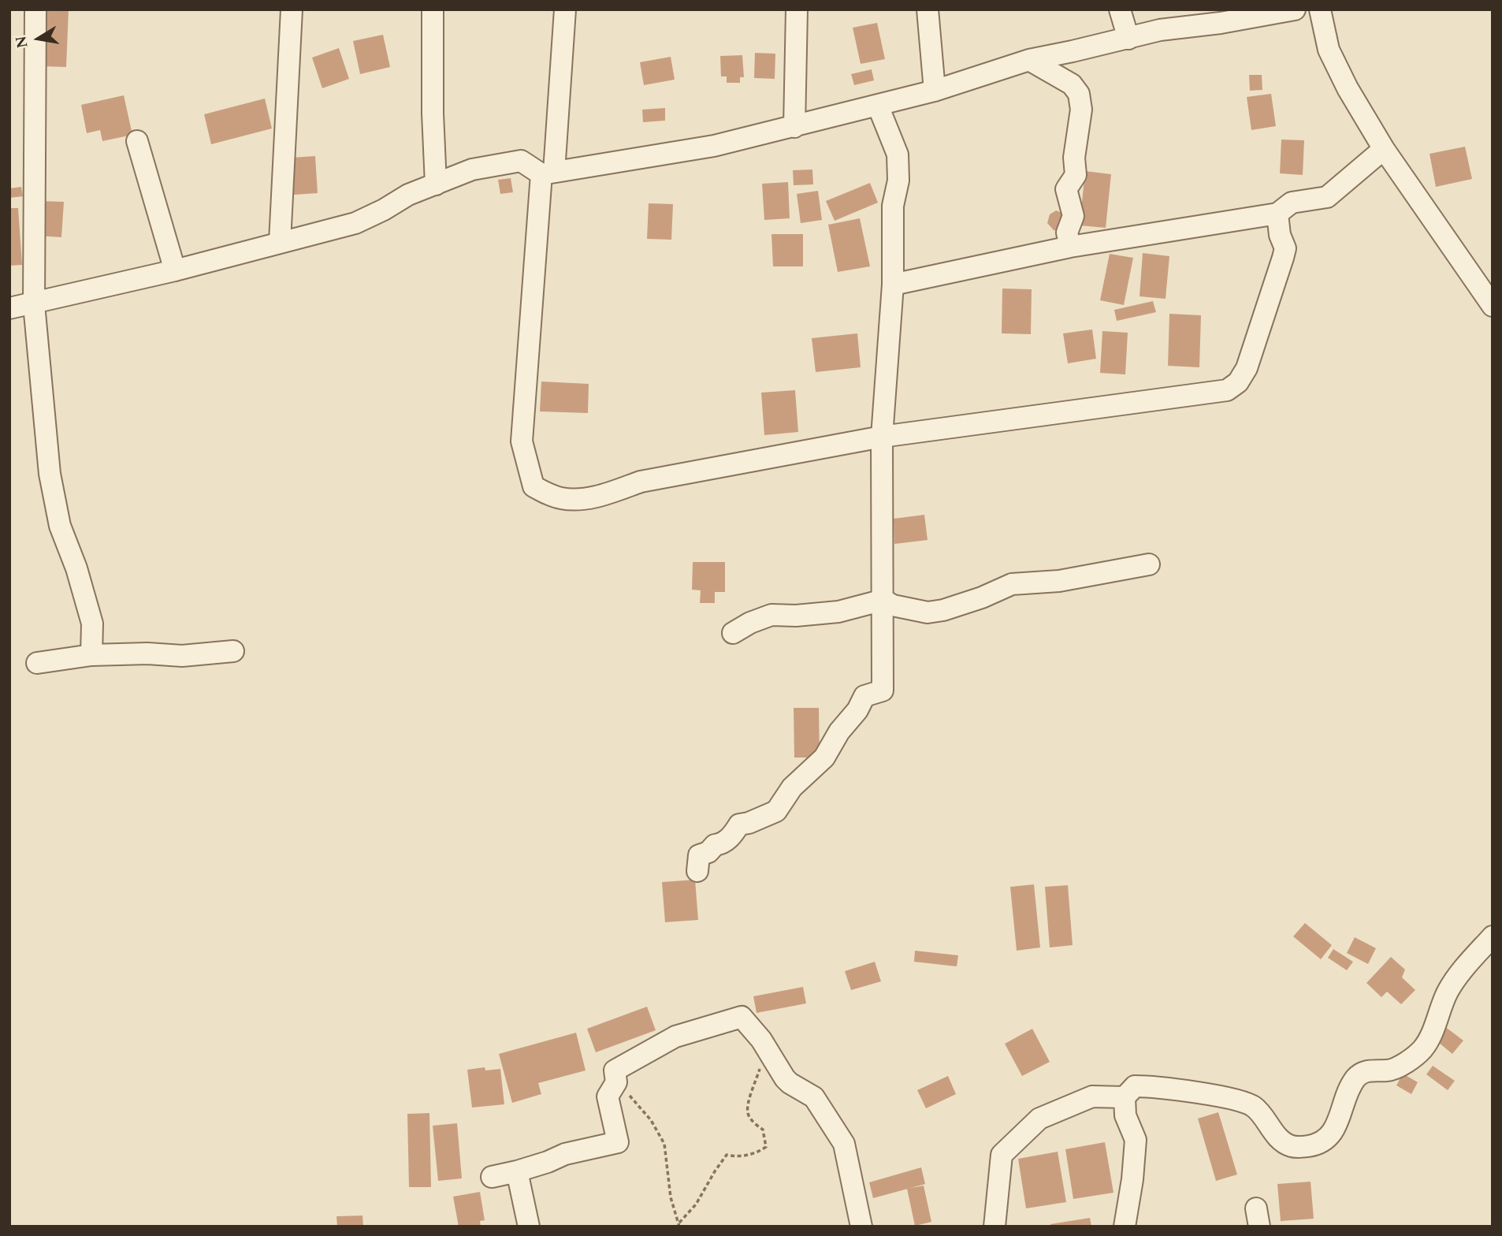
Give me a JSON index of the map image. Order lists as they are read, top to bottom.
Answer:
{
  "north": "left"
}
